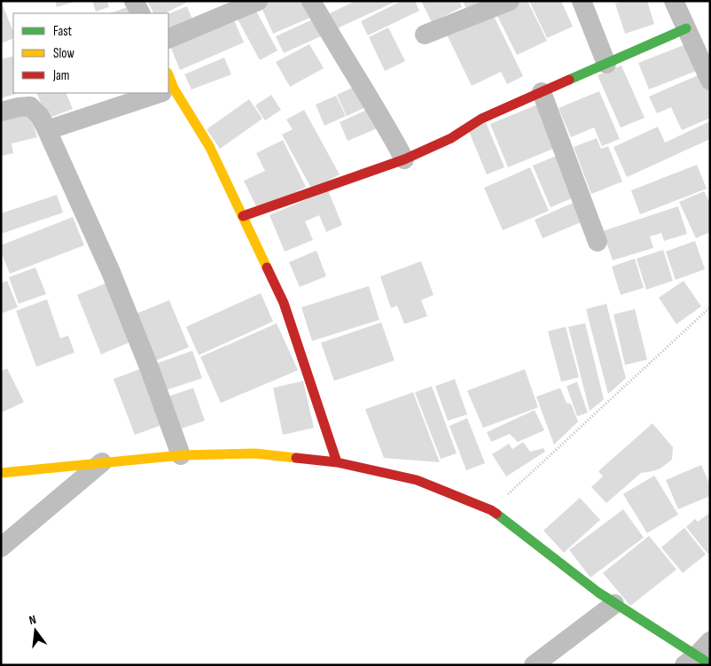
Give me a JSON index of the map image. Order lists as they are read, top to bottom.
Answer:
{
  "legend": ["Fast", "Slow", "Jam"],
  "north": "top"
}
